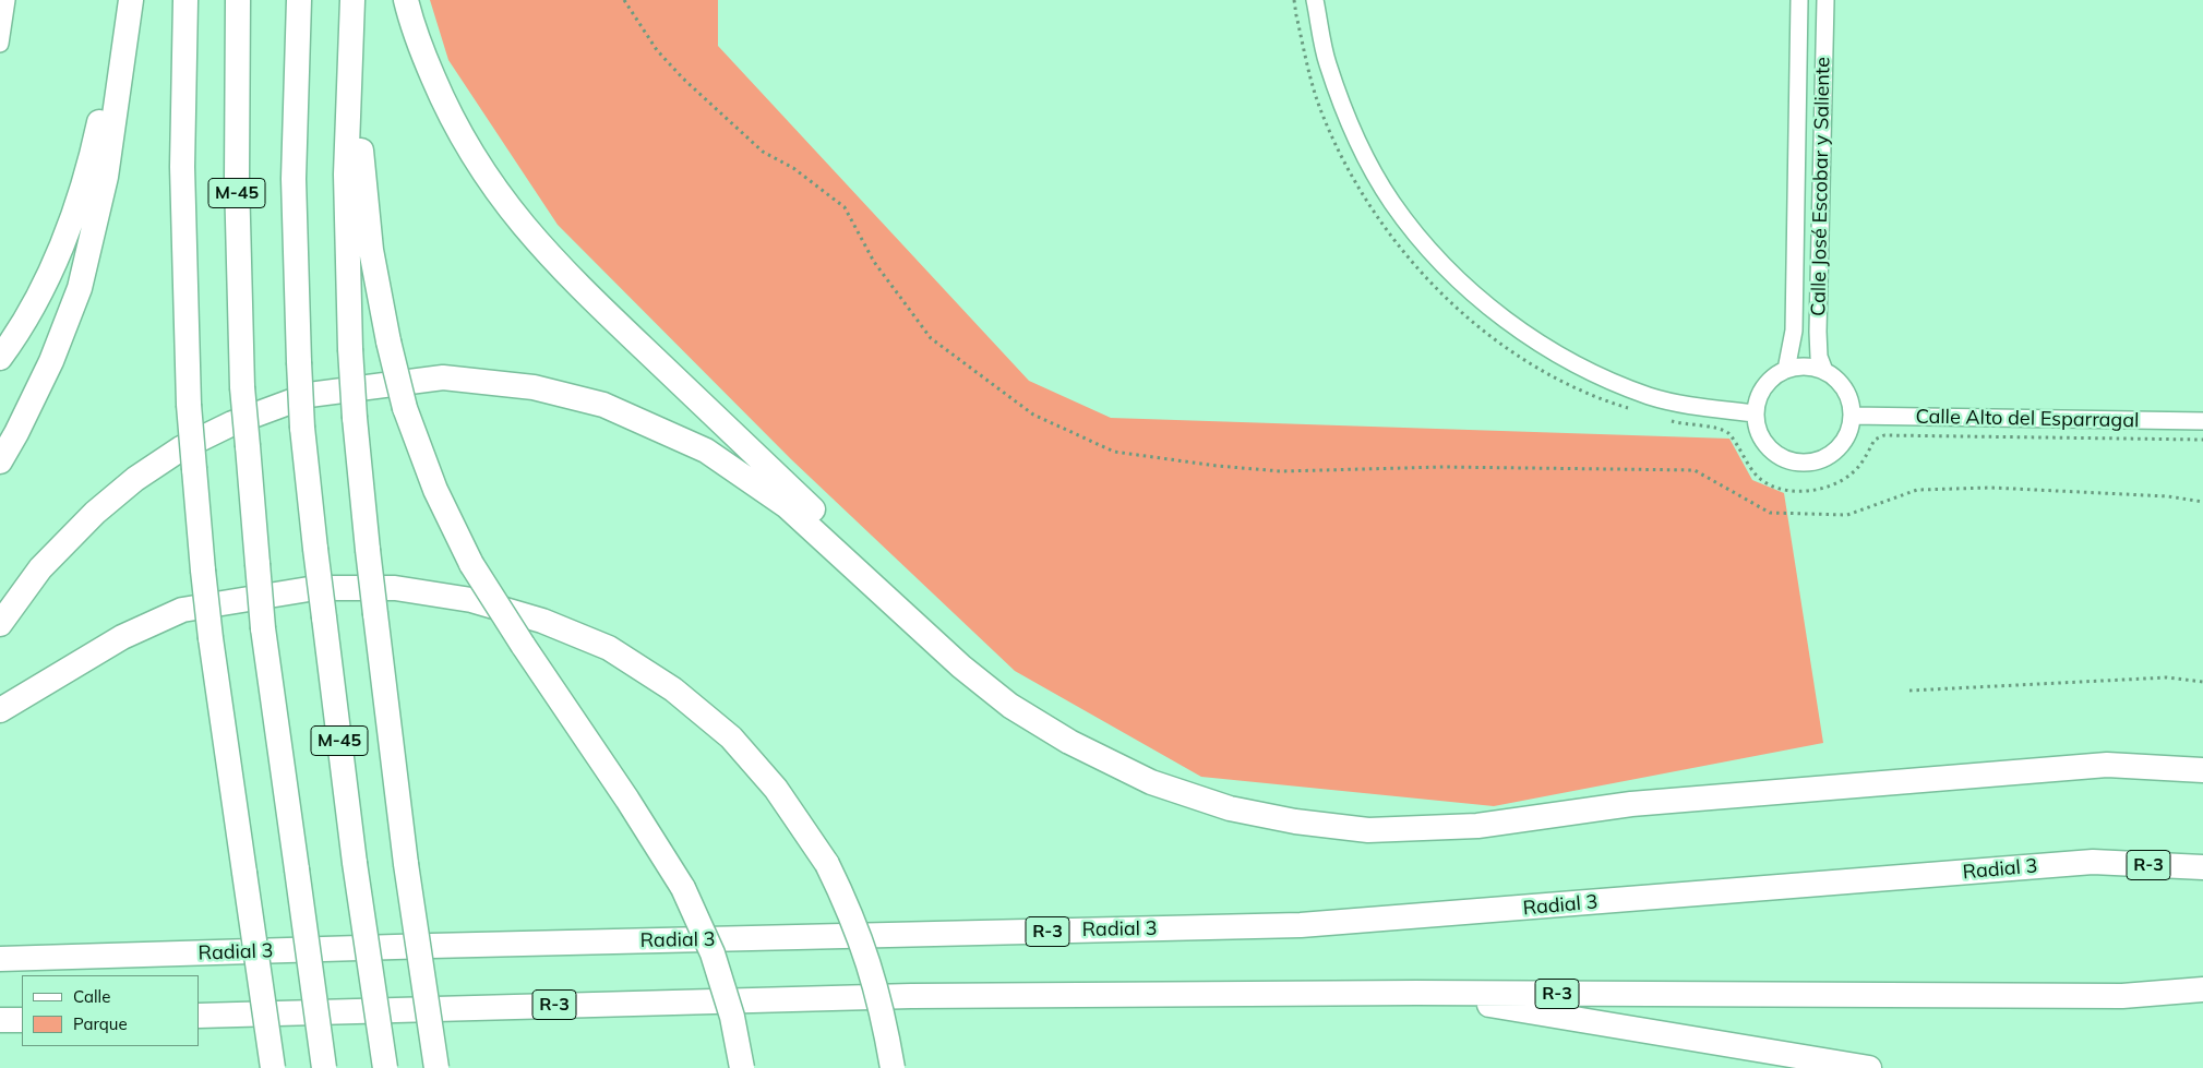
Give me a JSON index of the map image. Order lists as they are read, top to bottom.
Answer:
{
  "streets": {
    "highway": ["M-45", "R-3", "Radial 3"],
    "street": ["Calle José Escobar y Saliente", "Calle Alto del Esparragal"]
  },
  "crossings": [
    ["Calle José Escobar y Saliente", "Calle Alto del Esparragal"]
  ],
  "legend": ["Calle", "Parque"]
}
